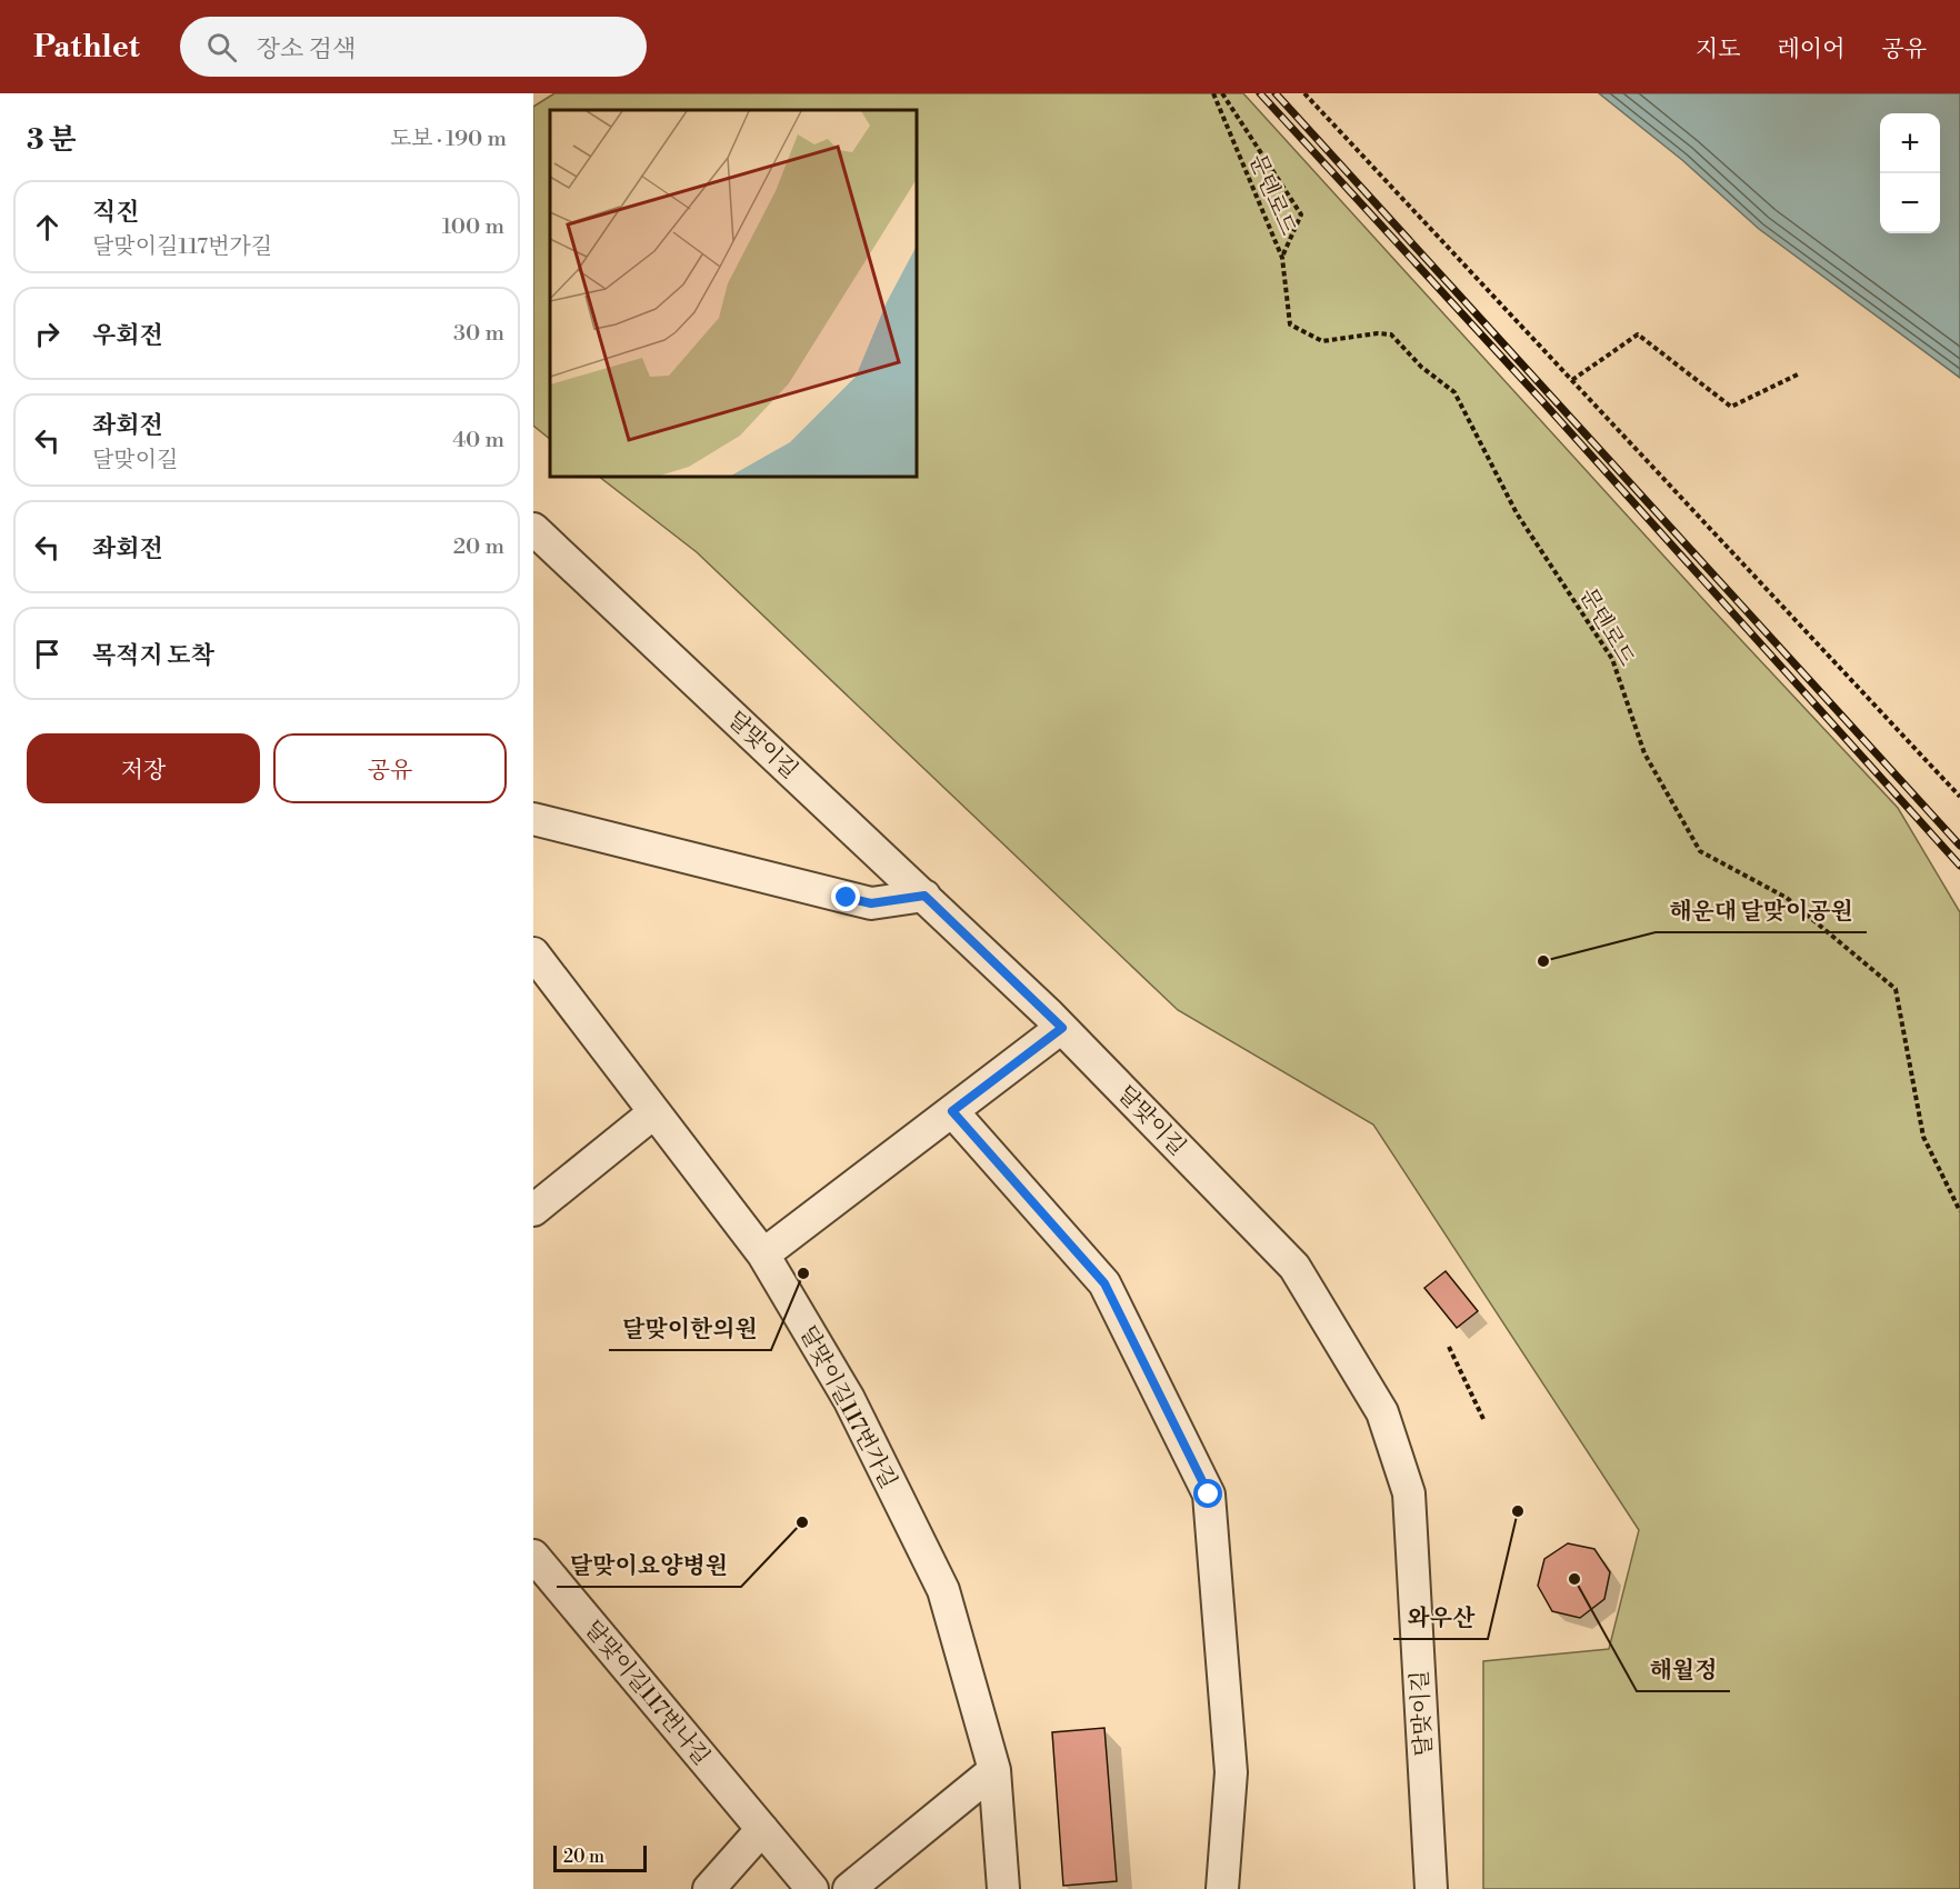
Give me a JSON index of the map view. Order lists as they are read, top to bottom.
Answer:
{
  "streets": {
    "street": ["달맞이길", "달맞이길117번가길", "달맞이길117번나길"],
    "path": ["문텐로드"]
  },
  "places": [
    "해운대 달맞이공원",
    "달맞이한의원",
    "와우산",
    "달맞이요양병원",
    "해월정"
  ],
  "scale_bar": "20 m",
  "page": {
    "header": "Pathlet",
    "search": "장소 검색",
    "nav": ["지도", "레이어", "공유"],
    "heading": ["3 분", "도보 · 190 m"],
    "map_buttons": ["+", "−"],
    "list": [
      ["직진", "달맞이길117번가길", "100 m"],
      ["우회전", "30 m"],
      ["좌회전", "달맞이길", "40 m"],
      ["좌회전", "20 m"],
      "목적지 도착"
    ],
    "buttons": ["저장", "공유"],
    "scale": "20 m"
  }
}
